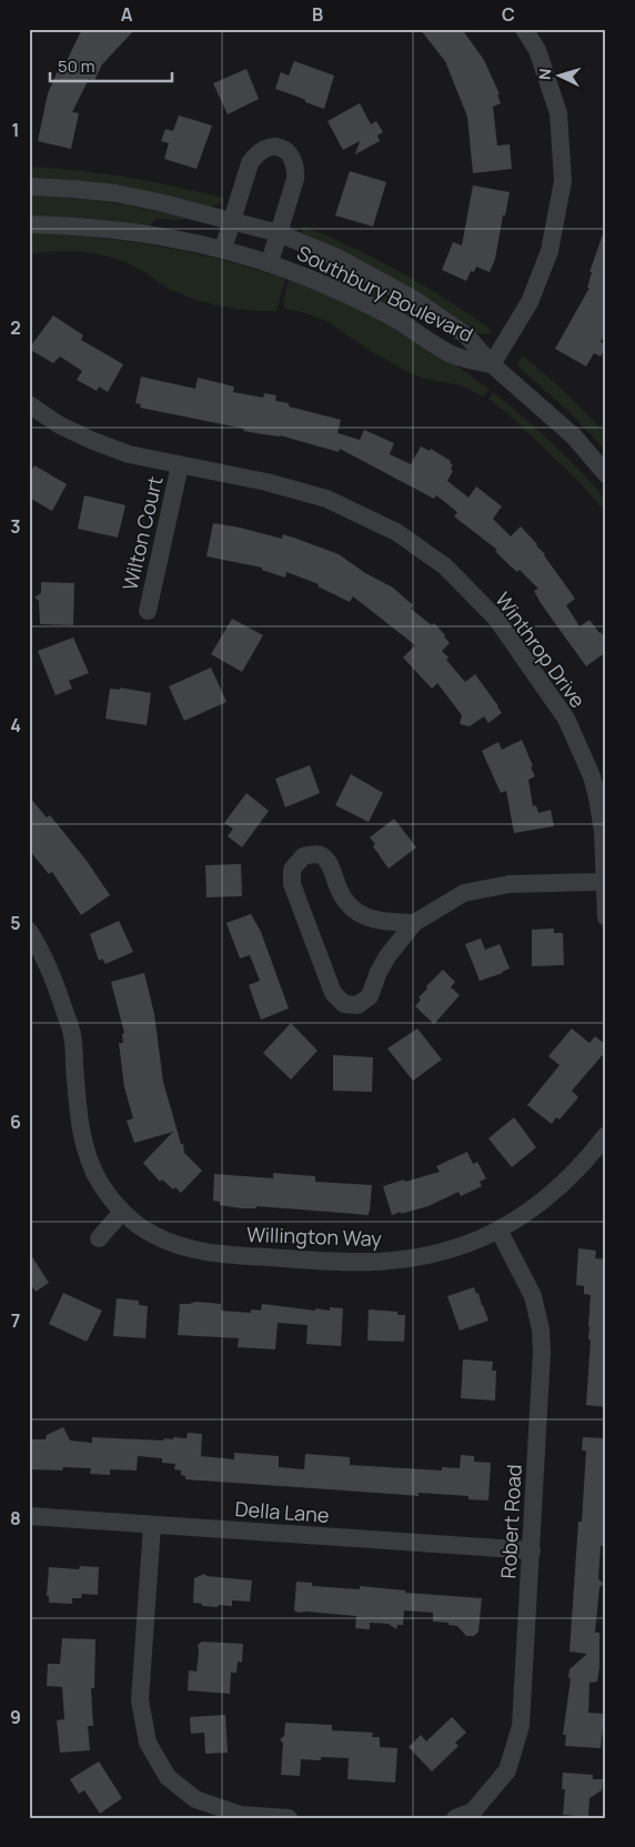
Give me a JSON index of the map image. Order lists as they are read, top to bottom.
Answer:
{
  "streets": {
    "street": [
      "Southbury Boulevard",
      "Wilton Court",
      "Winthrop Drive",
      "Willington Way",
      "Della Lane",
      "Robert Road"
    ]
  },
  "crossings": [
    ["Wilton Court", "Winthrop Drive"],
    ["Willington Way", "Robert Road"],
    ["Della Lane", "Robert Road"]
  ],
  "scale_bar": "50 m",
  "north": "left",
  "grid": {
    "columns": ["A", "B", "C"],
    "rows": [
      "1",
      "2",
      "3",
      "4",
      "5",
      "6",
      "7",
      "8",
      "9"
    ]
  }
}
